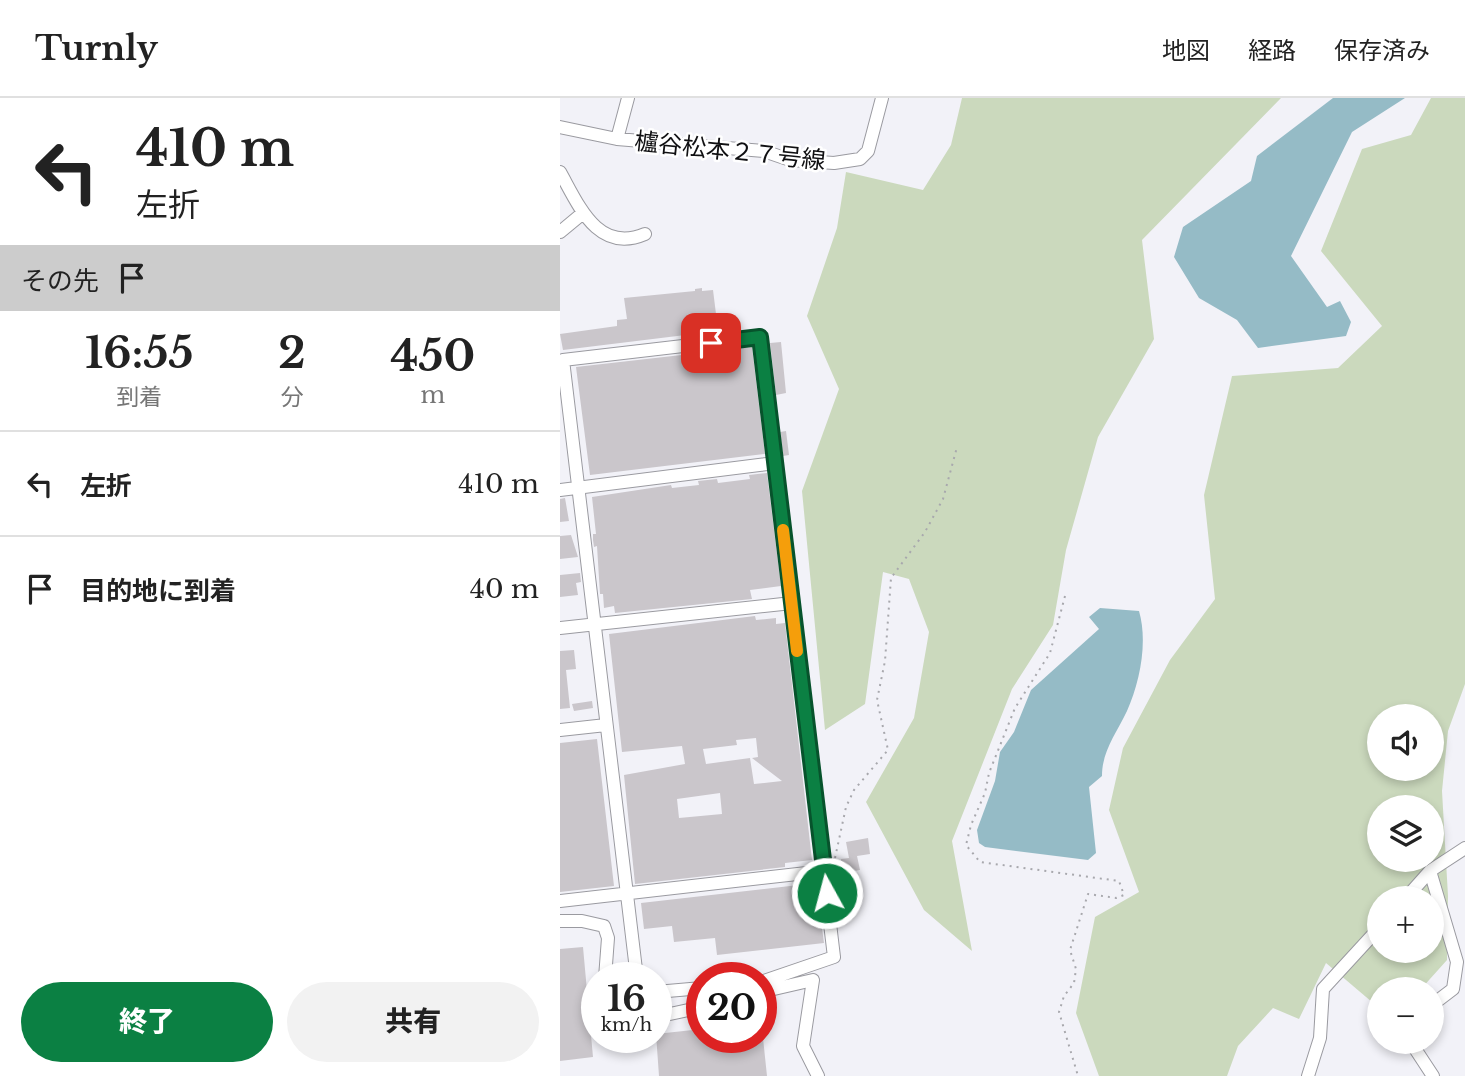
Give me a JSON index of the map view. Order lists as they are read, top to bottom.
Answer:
{
  "streets": {
    "street": ["櫨谷松本２７号線"]
  },
  "page": {
    "header": "Turnly",
    "nav": ["地図", "経路", "保存済み"],
    "turn": ["410 m", "左折"],
    "then": "その先",
    "eta": [
      "16:55",
      "到着",
      "2",
      "分",
      "450",
      "m"
    ],
    "list": [
      {
        "name": "左折",
        "value": "410 m"
      },
      {
        "name": "目的地に到着",
        "value": "40 m"
      }
    ],
    "map_buttons": ["+", "−"],
    "speed": "16 km/h",
    "limit": "20",
    "buttons": ["終了", "共有"]
  }
}
